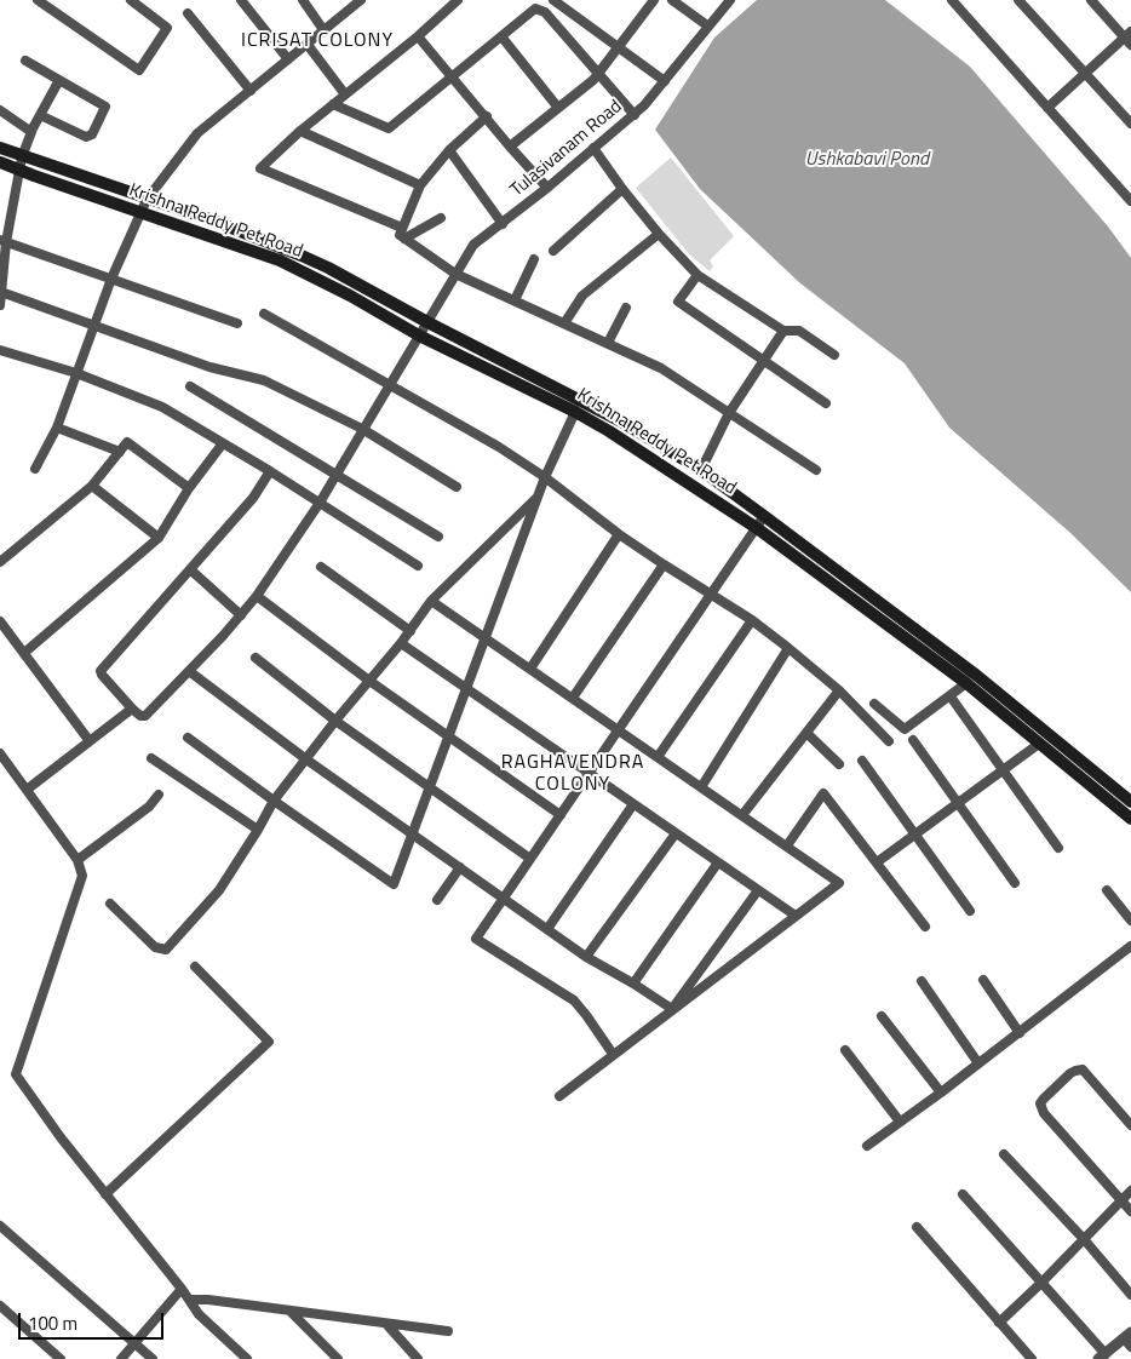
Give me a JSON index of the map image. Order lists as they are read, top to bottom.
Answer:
{
  "streets": {
    "main road": ["Krishna Reddy Pet Road"],
    "street": ["Tulasivanam Road"]
  },
  "crossings": [
    ["Tulasivanam Road", "Krishna Reddy Pet Road"]
  ],
  "districts": ["ICRISAT COLONY", "RAGHAVENDRA COLONY"],
  "water": ["Ushkabavi Pond"],
  "scale_bar": "100 m"
}
